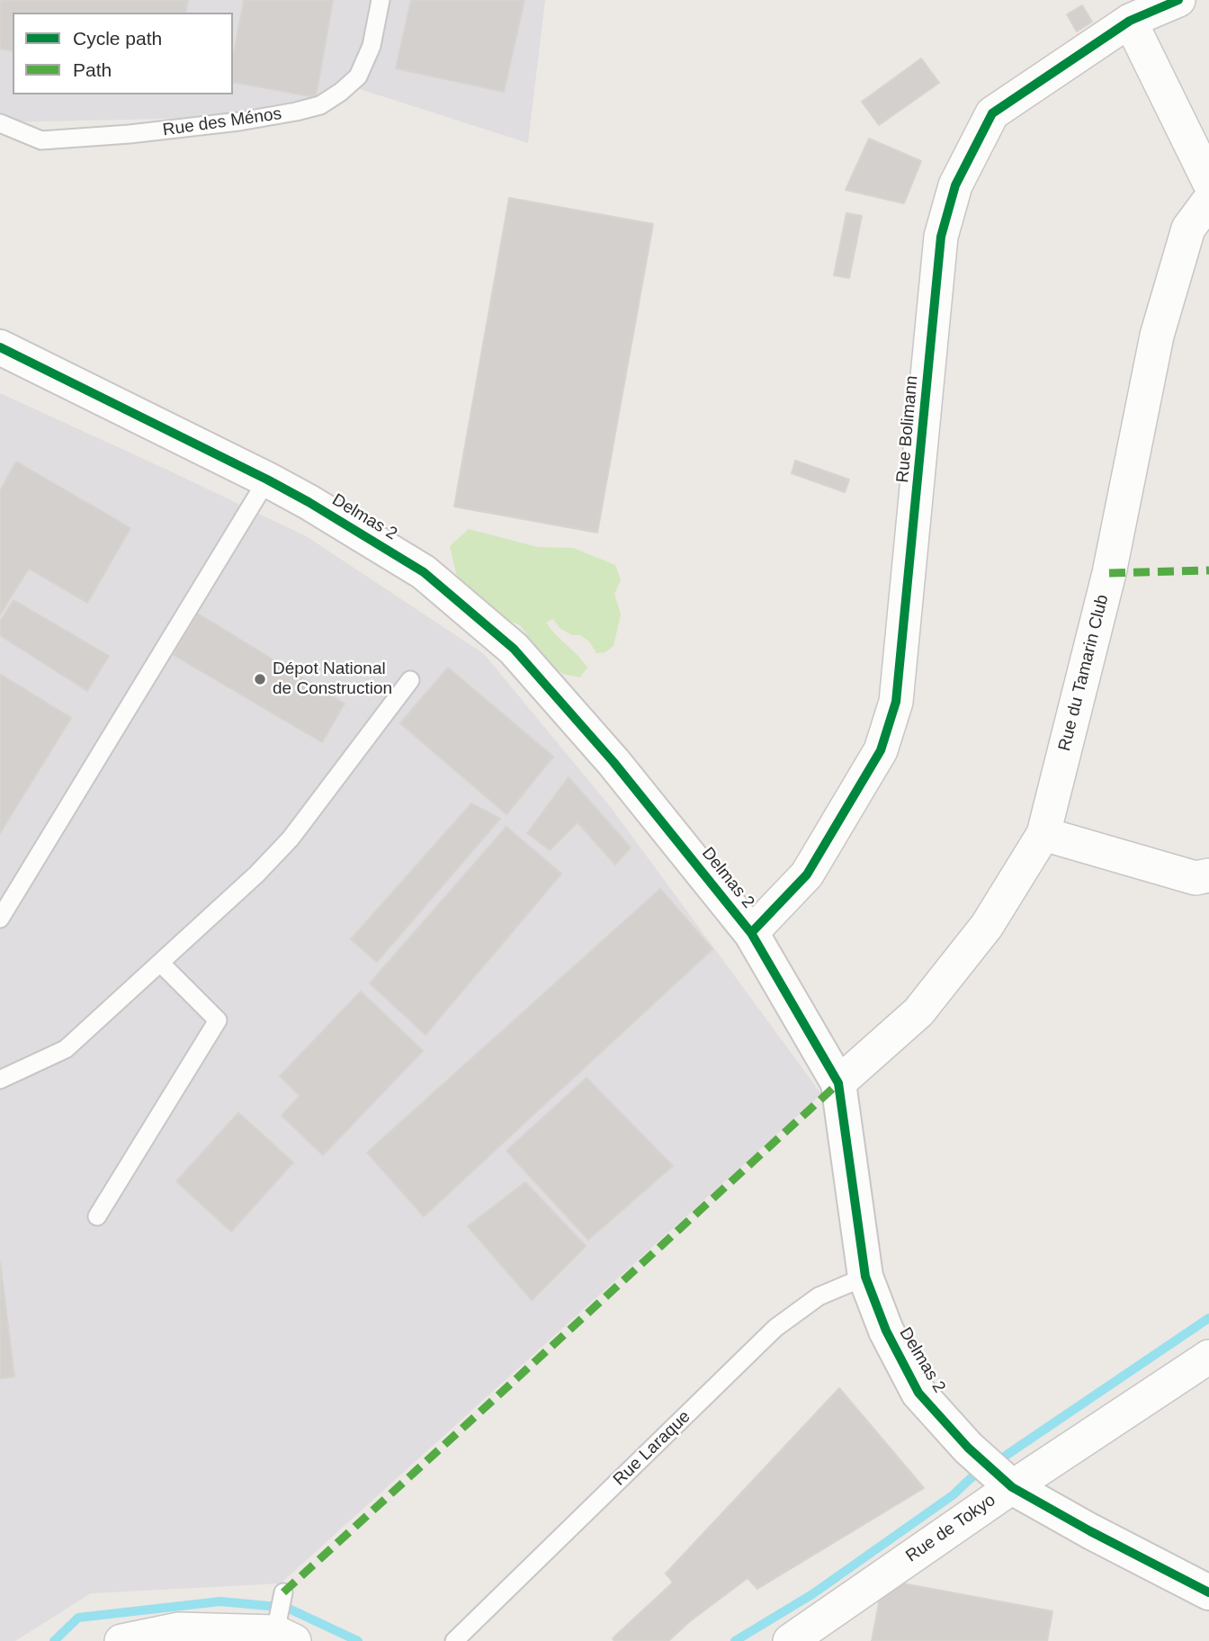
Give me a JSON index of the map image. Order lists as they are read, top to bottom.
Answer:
{
  "streets": {
    "street": [
      "Rue Bolimann",
      "Delmas 2",
      "Rue du Tamarin Club",
      "Rue de Tokyo"
    ],
    "lane": ["Rue des Ménos", "Rue Laraque"]
  },
  "crossings": [
    ["Rue Bolimann", "Delmas 2"],
    ["Delmas 2", "Rue du Tamarin Club"],
    ["Delmas 2", "Rue Laraque"],
    ["Delmas 2", "Rue de Tokyo"]
  ],
  "places": ["Dépot National de Construction"],
  "legend": ["Cycle path", "Path"]
}
